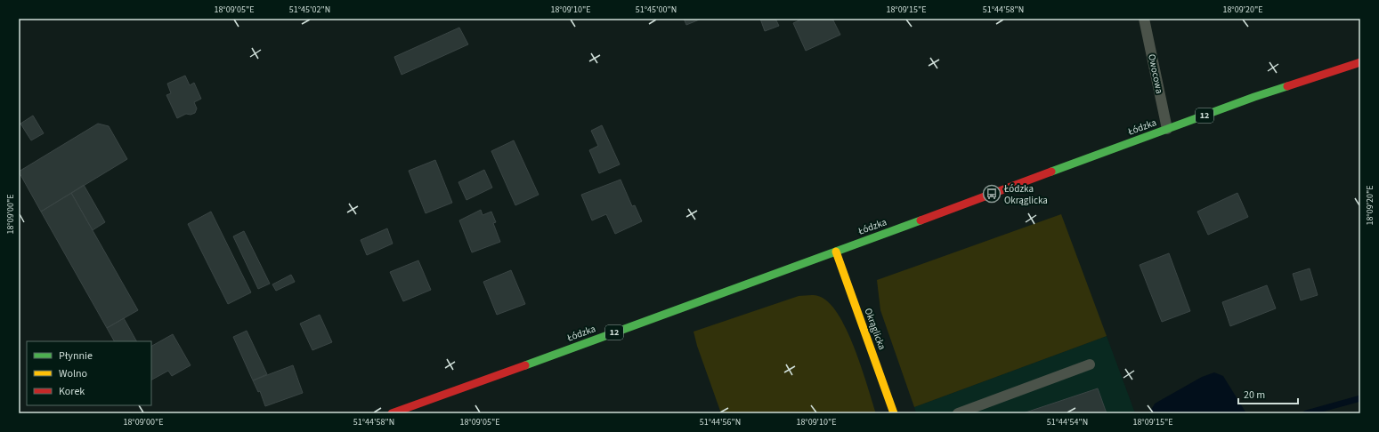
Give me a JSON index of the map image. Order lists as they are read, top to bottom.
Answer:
{
  "streets": {
    "main road": ["12", "Łódzka", "Okrąglicka"],
    "lane": ["Owocowa"]
  },
  "crossings": [
    ["Owocowa", "Łódzka"],
    ["Łódzka", "Okrąglicka"]
  ],
  "places": {
    "bus stop": ["Łódzka Okrąglicka"]
  },
  "legend": ["Płynnie", "Wolno", "Korek"],
  "scale_bar": "20 m",
  "coordinates": [
    "18°09'05\"E",
    "51°45'02\"N",
    "18°09'10\"E",
    "51°45'00\"N",
    "18°09'15\"E",
    "51°44'58\"N",
    "18°09'20\"E",
    "18°09'00\"E",
    "51°44'56\"N",
    "51°44'54\"N"
  ]
}
